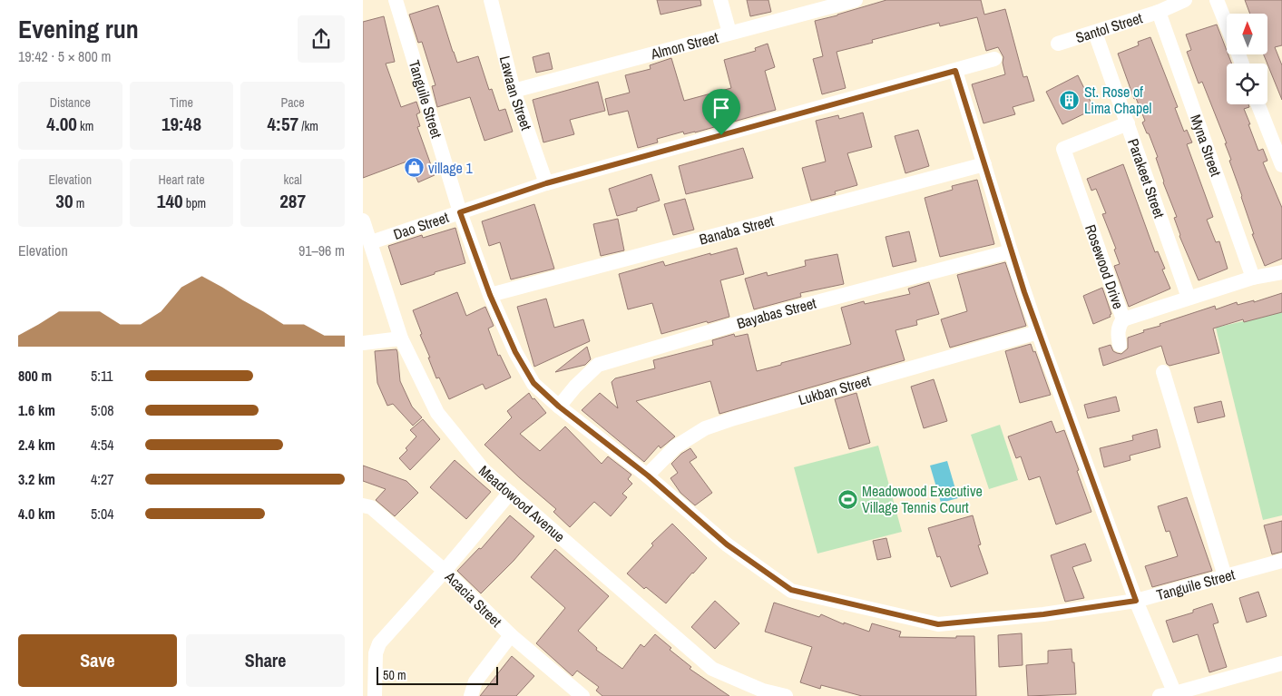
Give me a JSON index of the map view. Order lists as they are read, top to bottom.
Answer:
{
  "streets": {
    "street": [
      "Santol Street",
      "Almon Street",
      "Lawaan Street",
      "Tanguile Street",
      "Myna Street",
      "Parakeet Street",
      "Dao Street",
      "Banaba Street",
      "Rosewood Drive",
      "Bayabas Street",
      "Lukban Street",
      "Meadowood Avenue",
      "Acacia Street"
    ]
  },
  "crossings": [
    ["Santol Street", "Myna Street"],
    ["Santol Street", "Parakeet Street"],
    ["Almon Street", "Lawaan Street"],
    ["Lawaan Street", "Dao Street"],
    ["Tanguile Street", "Dao Street"],
    ["Tanguile Street", "Banaba Street"],
    ["Tanguile Street", "Bayabas Street"],
    ["Tanguile Street", "Lukban Street"],
    ["Myna Street", "Rosewood Drive"],
    ["Parakeet Street", "Rosewood Drive"],
    ["Dao Street", "Meadowood Avenue"]
  ],
  "places": {
    "building": ["St. Rose of Lima Chapel"],
    "shop": ["village 1"],
    "sports": ["Meadowood Executive Village Tennis Court"]
  },
  "scale_bar": "50 m",
  "north": "top",
  "page": {
    "heading": ["Evening run", "19:42 · 5 × 800 m"],
    "stats": [
      ["Distance", "4.00 km"],
      ["Time", "19:48"],
      ["Pace", "4:57 /km"],
      ["Elevation", "30 m"],
      ["Heart rate", "140 bpm"],
      ["kcal", "287"]
    ],
    "chart": ["Elevation", "91–96 m"],
    "list": [
      {
        "name": "800 m",
        "note": "5:11"
      },
      {
        "name": "1.6 km",
        "note": "5:08"
      },
      {
        "name": "2.4 km",
        "note": "4:54"
      },
      {
        "name": "3.2 km",
        "note": "4:27"
      },
      {
        "name": "4.0 km",
        "note": "5:04"
      }
    ],
    "buttons": ["Save", "Share"],
    "scale": "50 m"
  }
}
